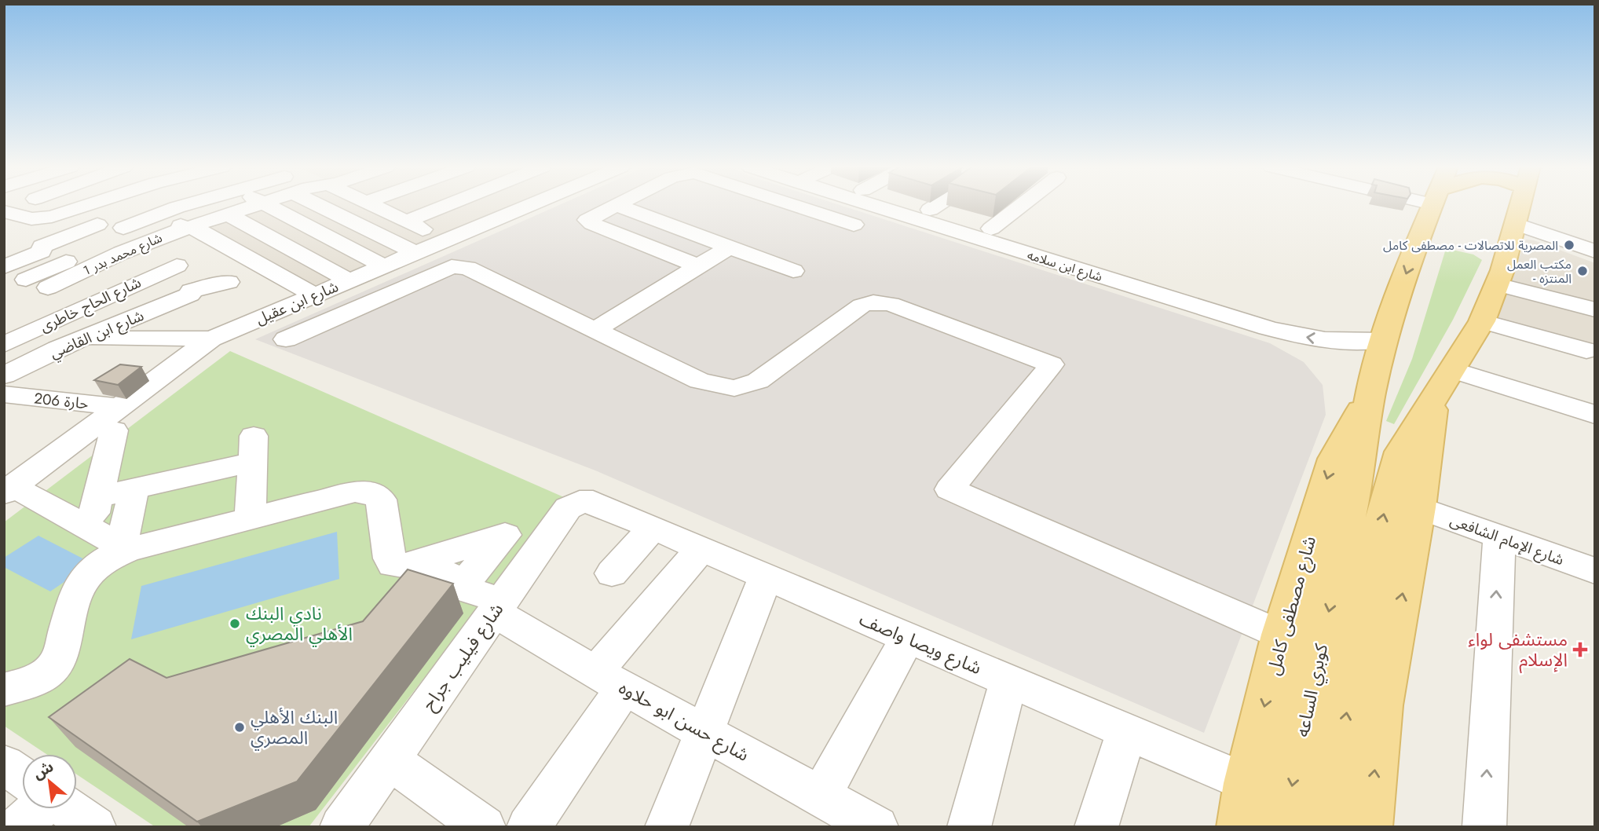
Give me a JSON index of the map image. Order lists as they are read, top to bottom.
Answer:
{
  "streets": {
    "main road": ["شارع مصطفى كامل", "كوبري الساعه"],
    "street": [
      "شارع محمد بدر 1",
      "شارع ابن سلامه",
      "شارع ابن عقيل",
      "شارع الحاج خاطرى",
      "شارع ابن القاضي",
      "حارة 206",
      "شارع الإمام الشافعى",
      "شارع ويصا واصف",
      "شارع فيليب جراح",
      "شارع حسن ابو حلاوه"
    ]
  },
  "crossings": [
    ["شارع ابن سلامه", "شارع مصطفى كامل"],
    ["شارع ابن عقيل", "حارة 206"],
    ["شارع مصطفى كامل", "شارع ويصا واصف"],
    ["شارع مصطفى كامل", "كوبري الساعه"],
    ["شارع ويصا واصف", "شارع فيليب جراح"],
    ["شارع فيليب جراح", "شارع حسن ابو حلاوه"]
  ],
  "places": {
    "other": [
      "المصرية للاتصالات - مصطفى كامل",
      "مكتب العمل - المنتزه",
      "نادي البنك الأهلي المصري",
      "البنك الأهلي المصري"
    ],
    "health": ["مستشفى لواء الإسلام"]
  },
  "north": "top left"
}
